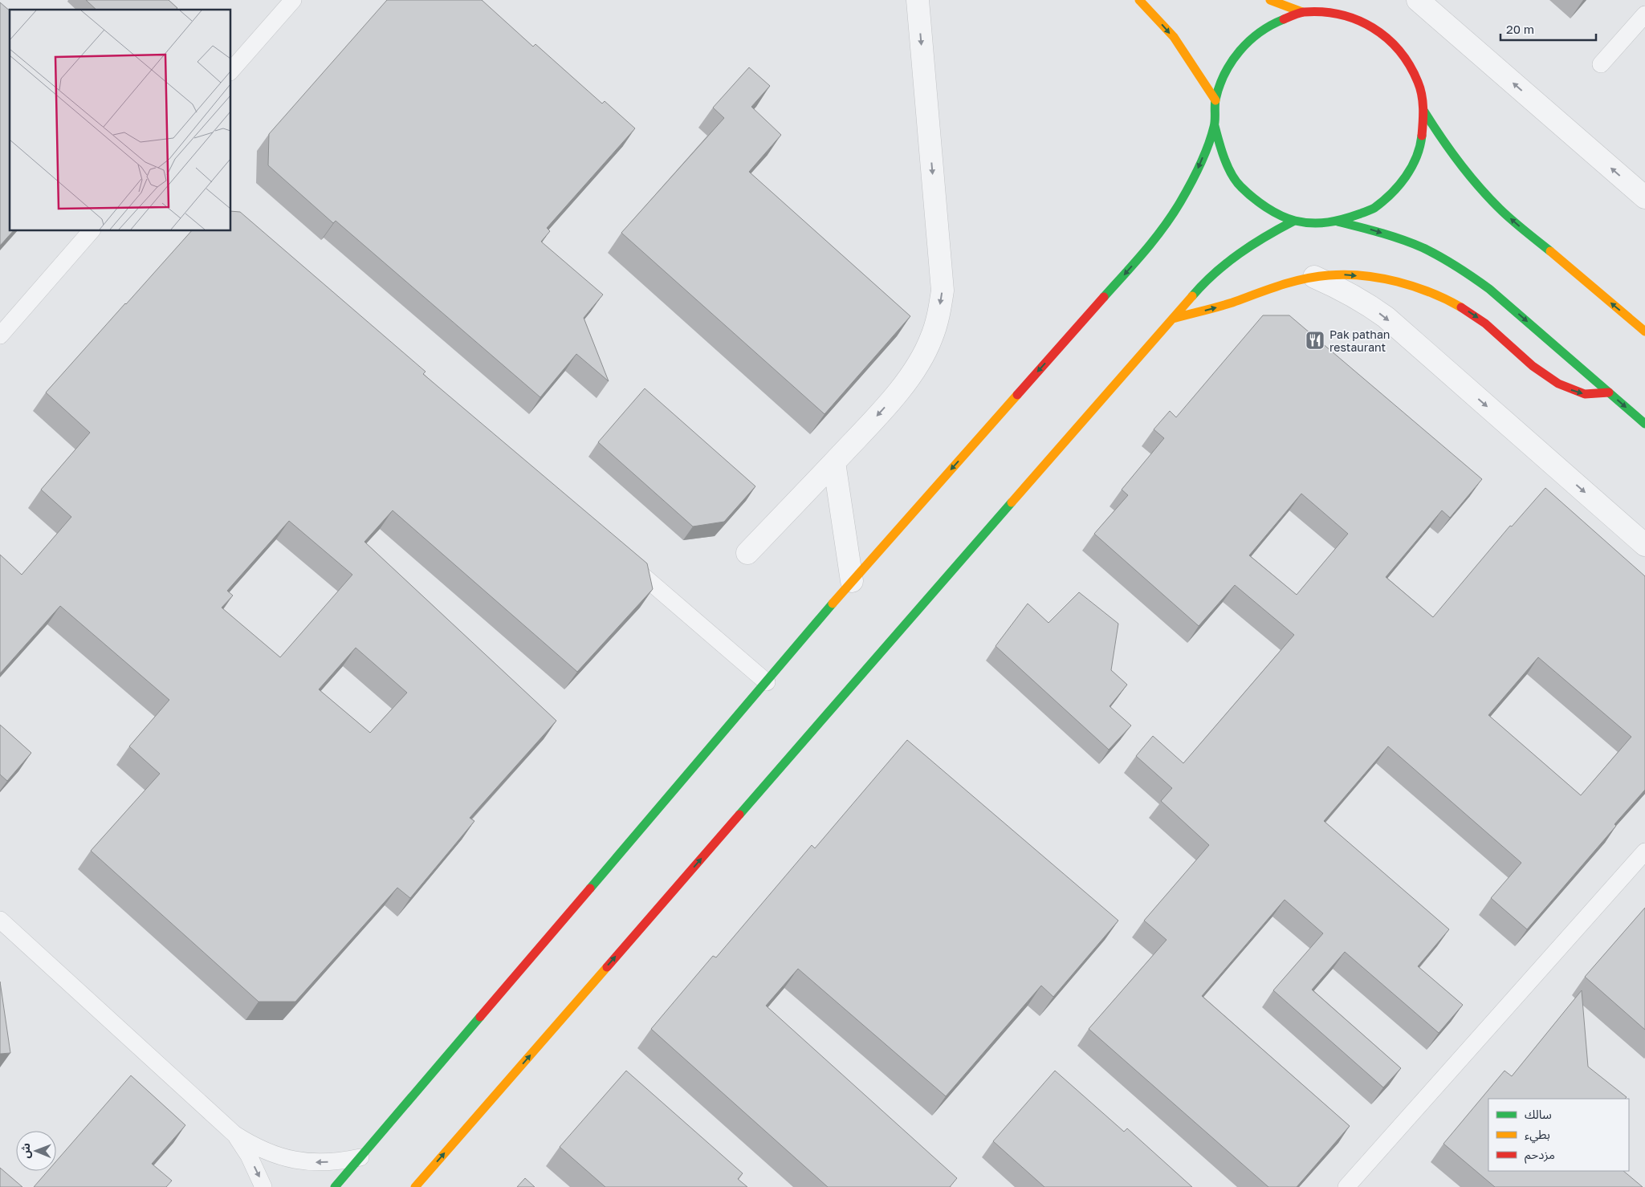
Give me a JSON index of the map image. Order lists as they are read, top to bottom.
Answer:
{
  "places": {
    "restaurant": ["Pak pathan restaurant"]
  },
  "legend": ["سالك", "بطيء", "مزدحم"],
  "scale_bar": "20 m",
  "north": "left"
}
